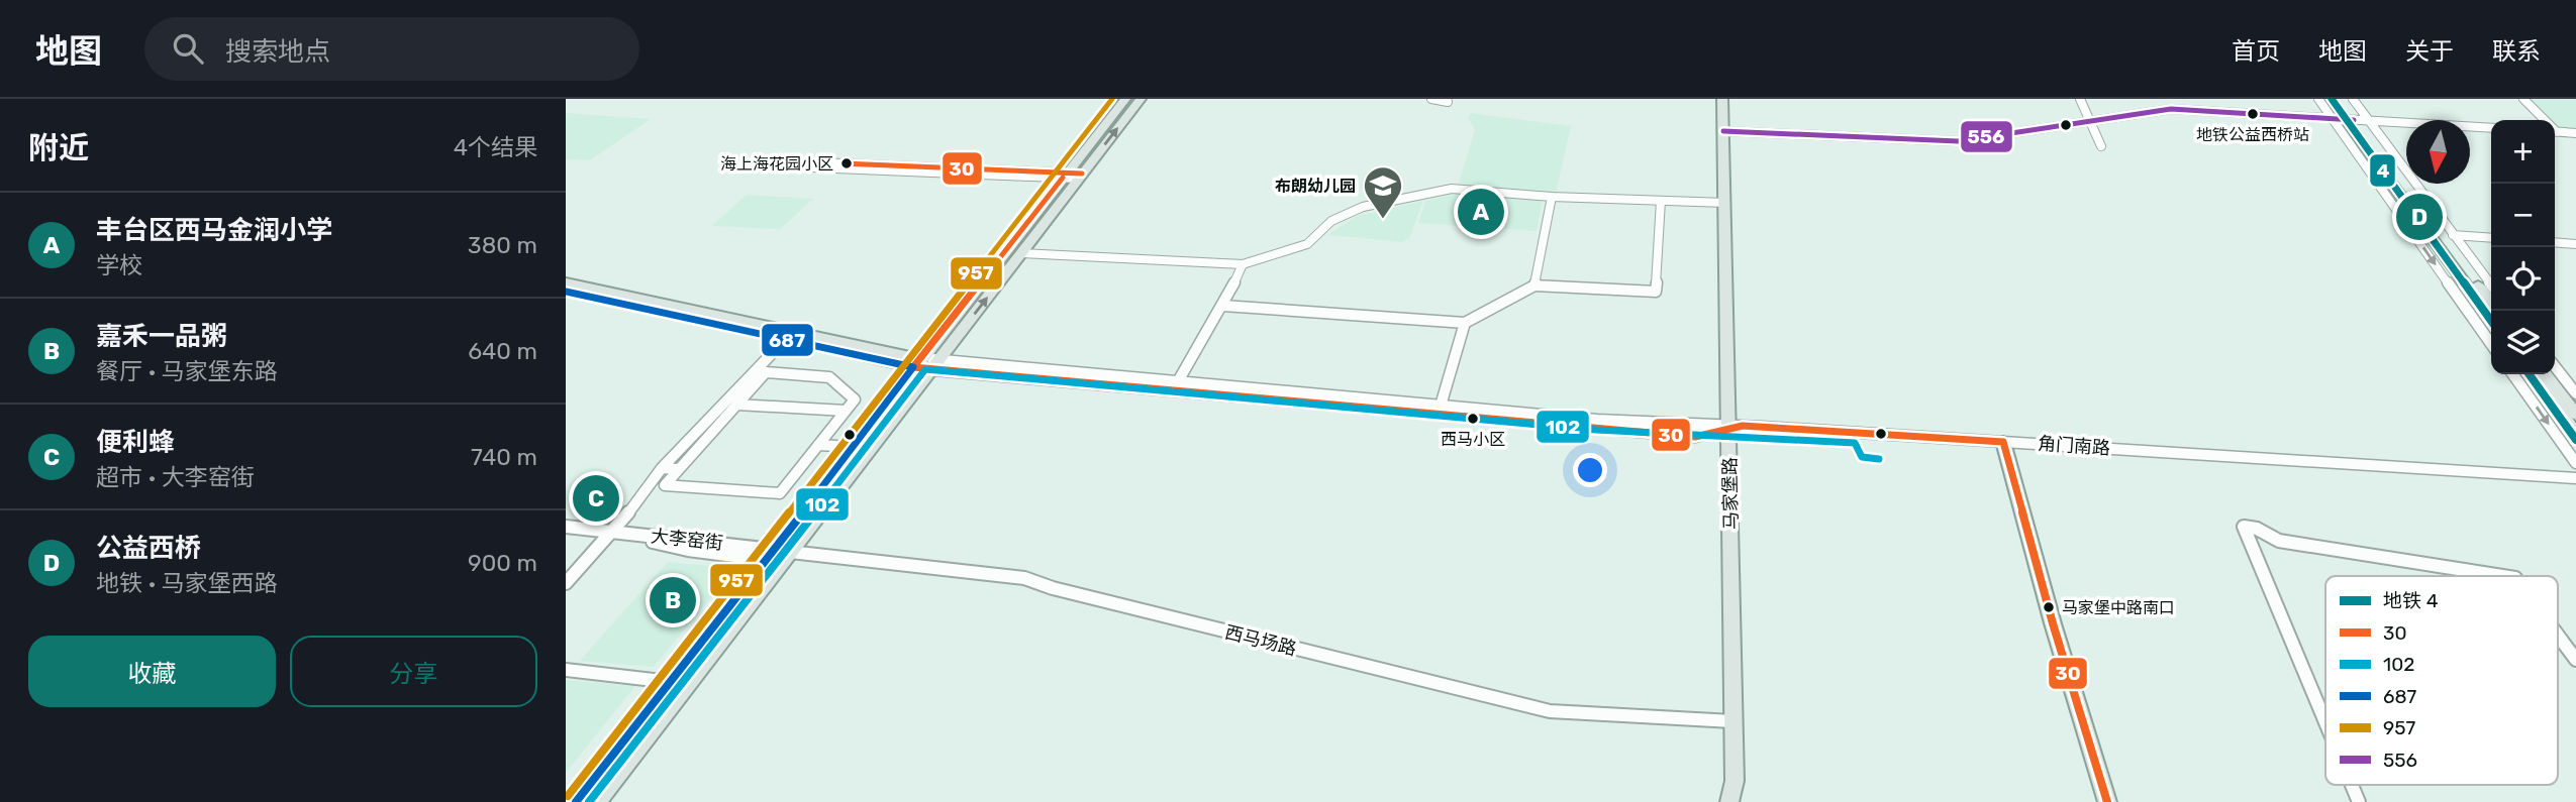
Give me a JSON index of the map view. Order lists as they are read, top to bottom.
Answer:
{
  "streets": {
    "main road": ["马家堡路"],
    "street": ["角门南路", "大李窑街", "西马场路"]
  },
  "crossings": [
    ["角门南路", "马家堡路"],
    ["马家堡路", "西马场路"],
    ["大李窑街", "西马场路"]
  ],
  "places": {
    "other": [
      "地铁公益西桥站",
      "海上海花园小区",
      "西马小区",
      "马家堡中路南口"
    ],
    "school or university": ["布朗幼儿园"]
  },
  "lines": [
    "metro line 4",
    "transit line 957",
    "transit line 556",
    "transit line 30",
    "transit line 687",
    "transit line 102"
  ],
  "legend": [
    "地铁 4",
    "30",
    "102",
    "687",
    "957",
    "556"
  ],
  "north": "bottom",
  "page": {
    "header": "地图",
    "search": "搜索地点",
    "nav": [
      "首页",
      "地图",
      "关于",
      "联系"
    ],
    "heading": ["附近", "4个结果"],
    "map_buttons": ["+", "−"],
    "pins": [
      "A",
      "D",
      "C",
      "B"
    ],
    "list": [
      {
        "mark": "A",
        "name": "丰台区西马金润小学",
        "note": "学校",
        "value": "380 m"
      },
      {
        "mark": "B",
        "name": "嘉禾一品粥",
        "note": "餐厅 · 马家堡东路",
        "value": "640 m"
      },
      {
        "mark": "C",
        "name": "便利蜂",
        "note": "超市 · 大李窑街",
        "value": "740 m"
      },
      {
        "mark": "D",
        "name": "公益西桥",
        "note": "地铁 · 马家堡西路",
        "value": "900 m"
      }
    ],
    "buttons": ["收藏", "分享"]
  }
}
